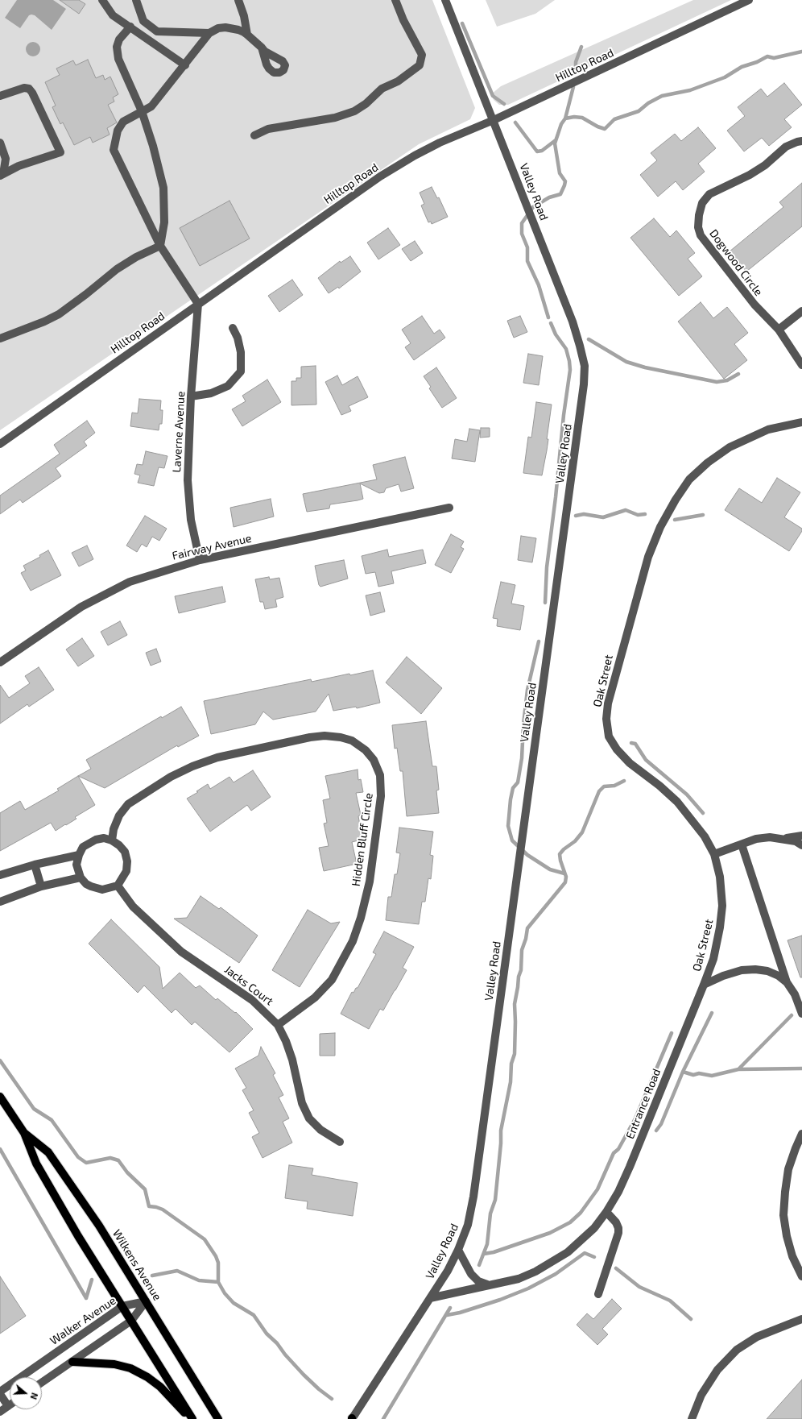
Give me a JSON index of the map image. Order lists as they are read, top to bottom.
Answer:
{
  "streets": {
    "main road": ["Wilkens Avenue"],
    "street": [
      "Hilltop Road",
      "Valley Road",
      "Dogwood Circle",
      "Laverne Avenue",
      "Fairway Avenue",
      "Oak Street",
      "Hidden Bluff Circle",
      "Jacks Court",
      "Entrance Road",
      "Walker Avenue"
    ]
  },
  "crossings": [
    ["Hilltop Road", "Valley Road"],
    ["Hilltop Road", "Laverne Avenue"],
    ["Valley Road", "Entrance Road"],
    ["Laverne Avenue", "Fairway Avenue"],
    ["Oak Street", "Entrance Road"],
    ["Hidden Bluff Circle", "Jacks Court"],
    ["Wilkens Avenue", "Walker Avenue"]
  ],
  "north": "right"
}
